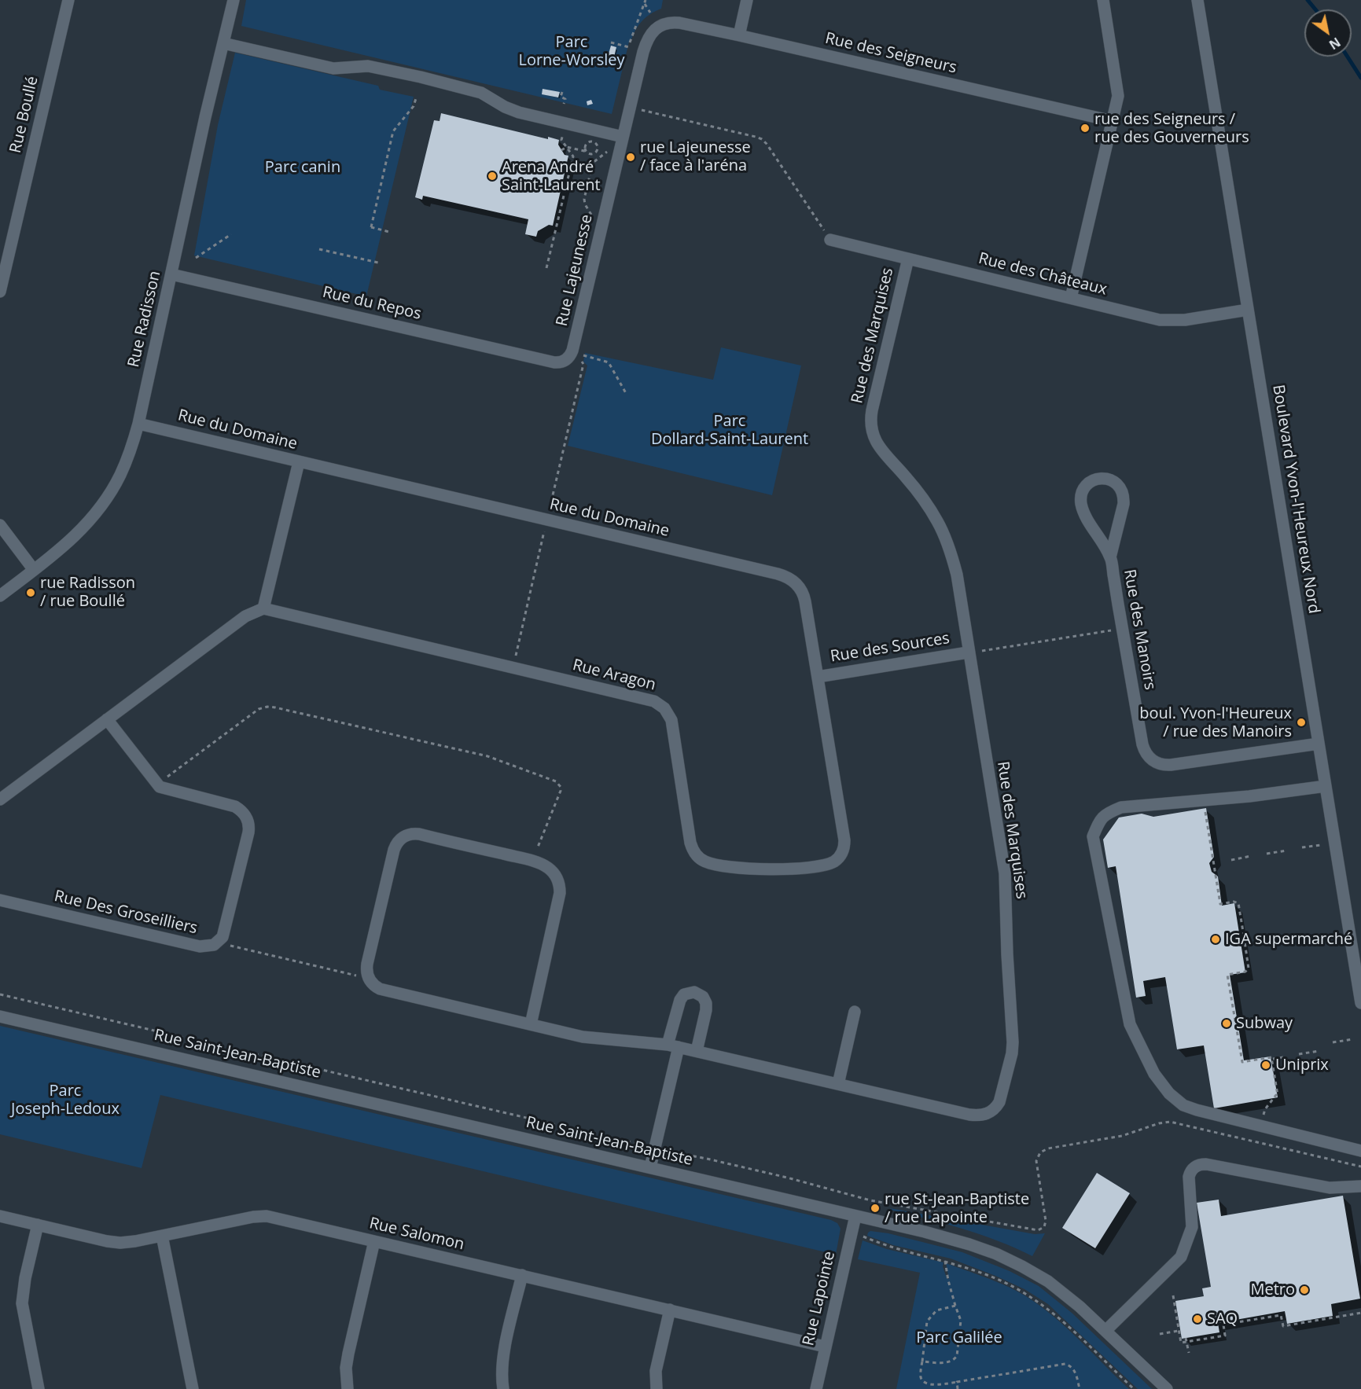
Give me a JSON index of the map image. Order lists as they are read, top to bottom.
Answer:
{
  "streets": {
    "street": [
      "Rue des Seigneurs",
      "Rue Boullé",
      "Rue Lajeunesse",
      "Rue des Châteaux",
      "Rue du Repos",
      "Rue Radisson",
      "Rue des Marquises",
      "Rue du Domaine",
      "Boulevard Yvon-l'Heureux Nord",
      "Rue des Manoirs",
      "Rue des Sources",
      "Rue Aragon",
      "Rue Des Groseilliers",
      "Rue Saint-Jean-Baptiste",
      "Rue Salomon",
      "Rue Lapointe"
    ]
  },
  "crossings": [
    ["Rue des Seigneurs", "Rue Lajeunesse"],
    ["Rue Lajeunesse", "Rue du Repos"],
    ["Rue des Châteaux", "Rue des Marquises"],
    ["Rue des Châteaux", "Boulevard Yvon-l'Heureux Nord"],
    ["Rue du Repos", "Rue Radisson"],
    ["Rue Radisson", "Rue du Domaine"],
    ["Rue des Marquises", "Rue des Sources"],
    ["Rue du Domaine", "Rue des Sources"],
    ["Rue du Domaine", "Rue Aragon"],
    ["Boulevard Yvon-l'Heureux Nord", "Rue des Manoirs"],
    ["Rue Saint-Jean-Baptiste", "Rue Lapointe"],
    ["Rue Salomon", "Rue Lapointe"]
  ],
  "parks": [
    "Parc Lorne-Worsley",
    "Parc canin",
    "Parc Dollard-Saint-Laurent",
    "Parc Joseph-Ledoux",
    "Parc Galilée"
  ],
  "places": [
    "rue des Seigneurs / rue des Gouverneurs",
    "rue Lajeunesse / face à l'aréna",
    "Arena André Saint-Laurent",
    "rue Radisson / rue Boullé",
    "boul. Yvon-l'Heureux / rue des Manoirs",
    "IGA supermarché",
    "Subway",
    "Uniprix",
    "rue St-Jean-Baptiste / rue Lapointe",
    "Metro",
    "SAQ"
  ],
  "north": "bottom right"
}
